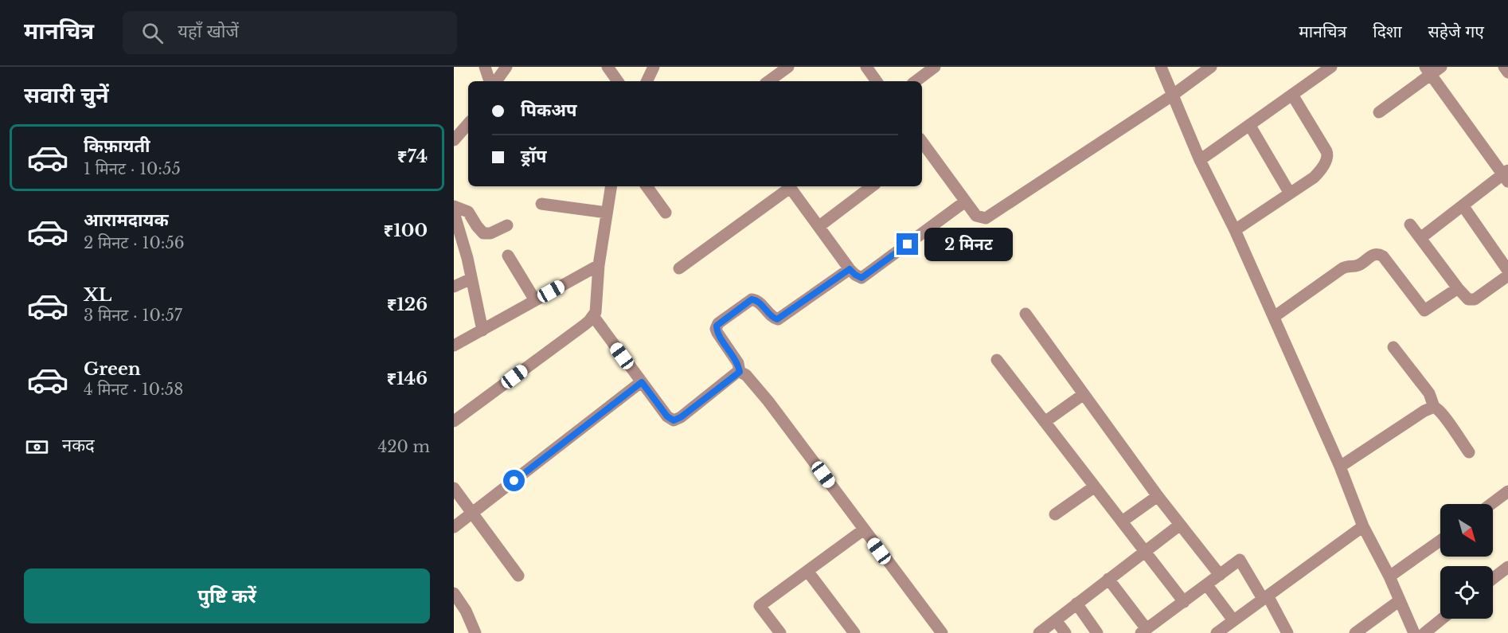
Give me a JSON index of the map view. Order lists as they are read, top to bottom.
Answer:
{
  "north": "bottom right",
  "page": {
    "header": "मानचित्र",
    "search": "यहाँ खोजें",
    "nav": ["मानचित्र", "दिशा", "सहेजे गए"],
    "heading": "सवारी चुनें",
    "banner": ["पिकअप", "ड्रॉप"],
    "list": [
      {
        "name": "किफ़ायती",
        "note": "1 मिनट · 10:55",
        "value": "₹74"
      },
      {
        "name": "आरामदायक",
        "note": "2 मिनट · 10:56",
        "value": "₹100"
      },
      {
        "name": "XL",
        "note": "3 मिनट · 10:57",
        "value": "₹126"
      },
      {
        "name": "Green",
        "note": "4 मिनट · 10:58",
        "value": "₹146"
      }
    ],
    "bubble": "2 मिनट",
    "pay": ["नकद", "420 m"],
    "buttons": "पुष्टि करें"
  }
}
